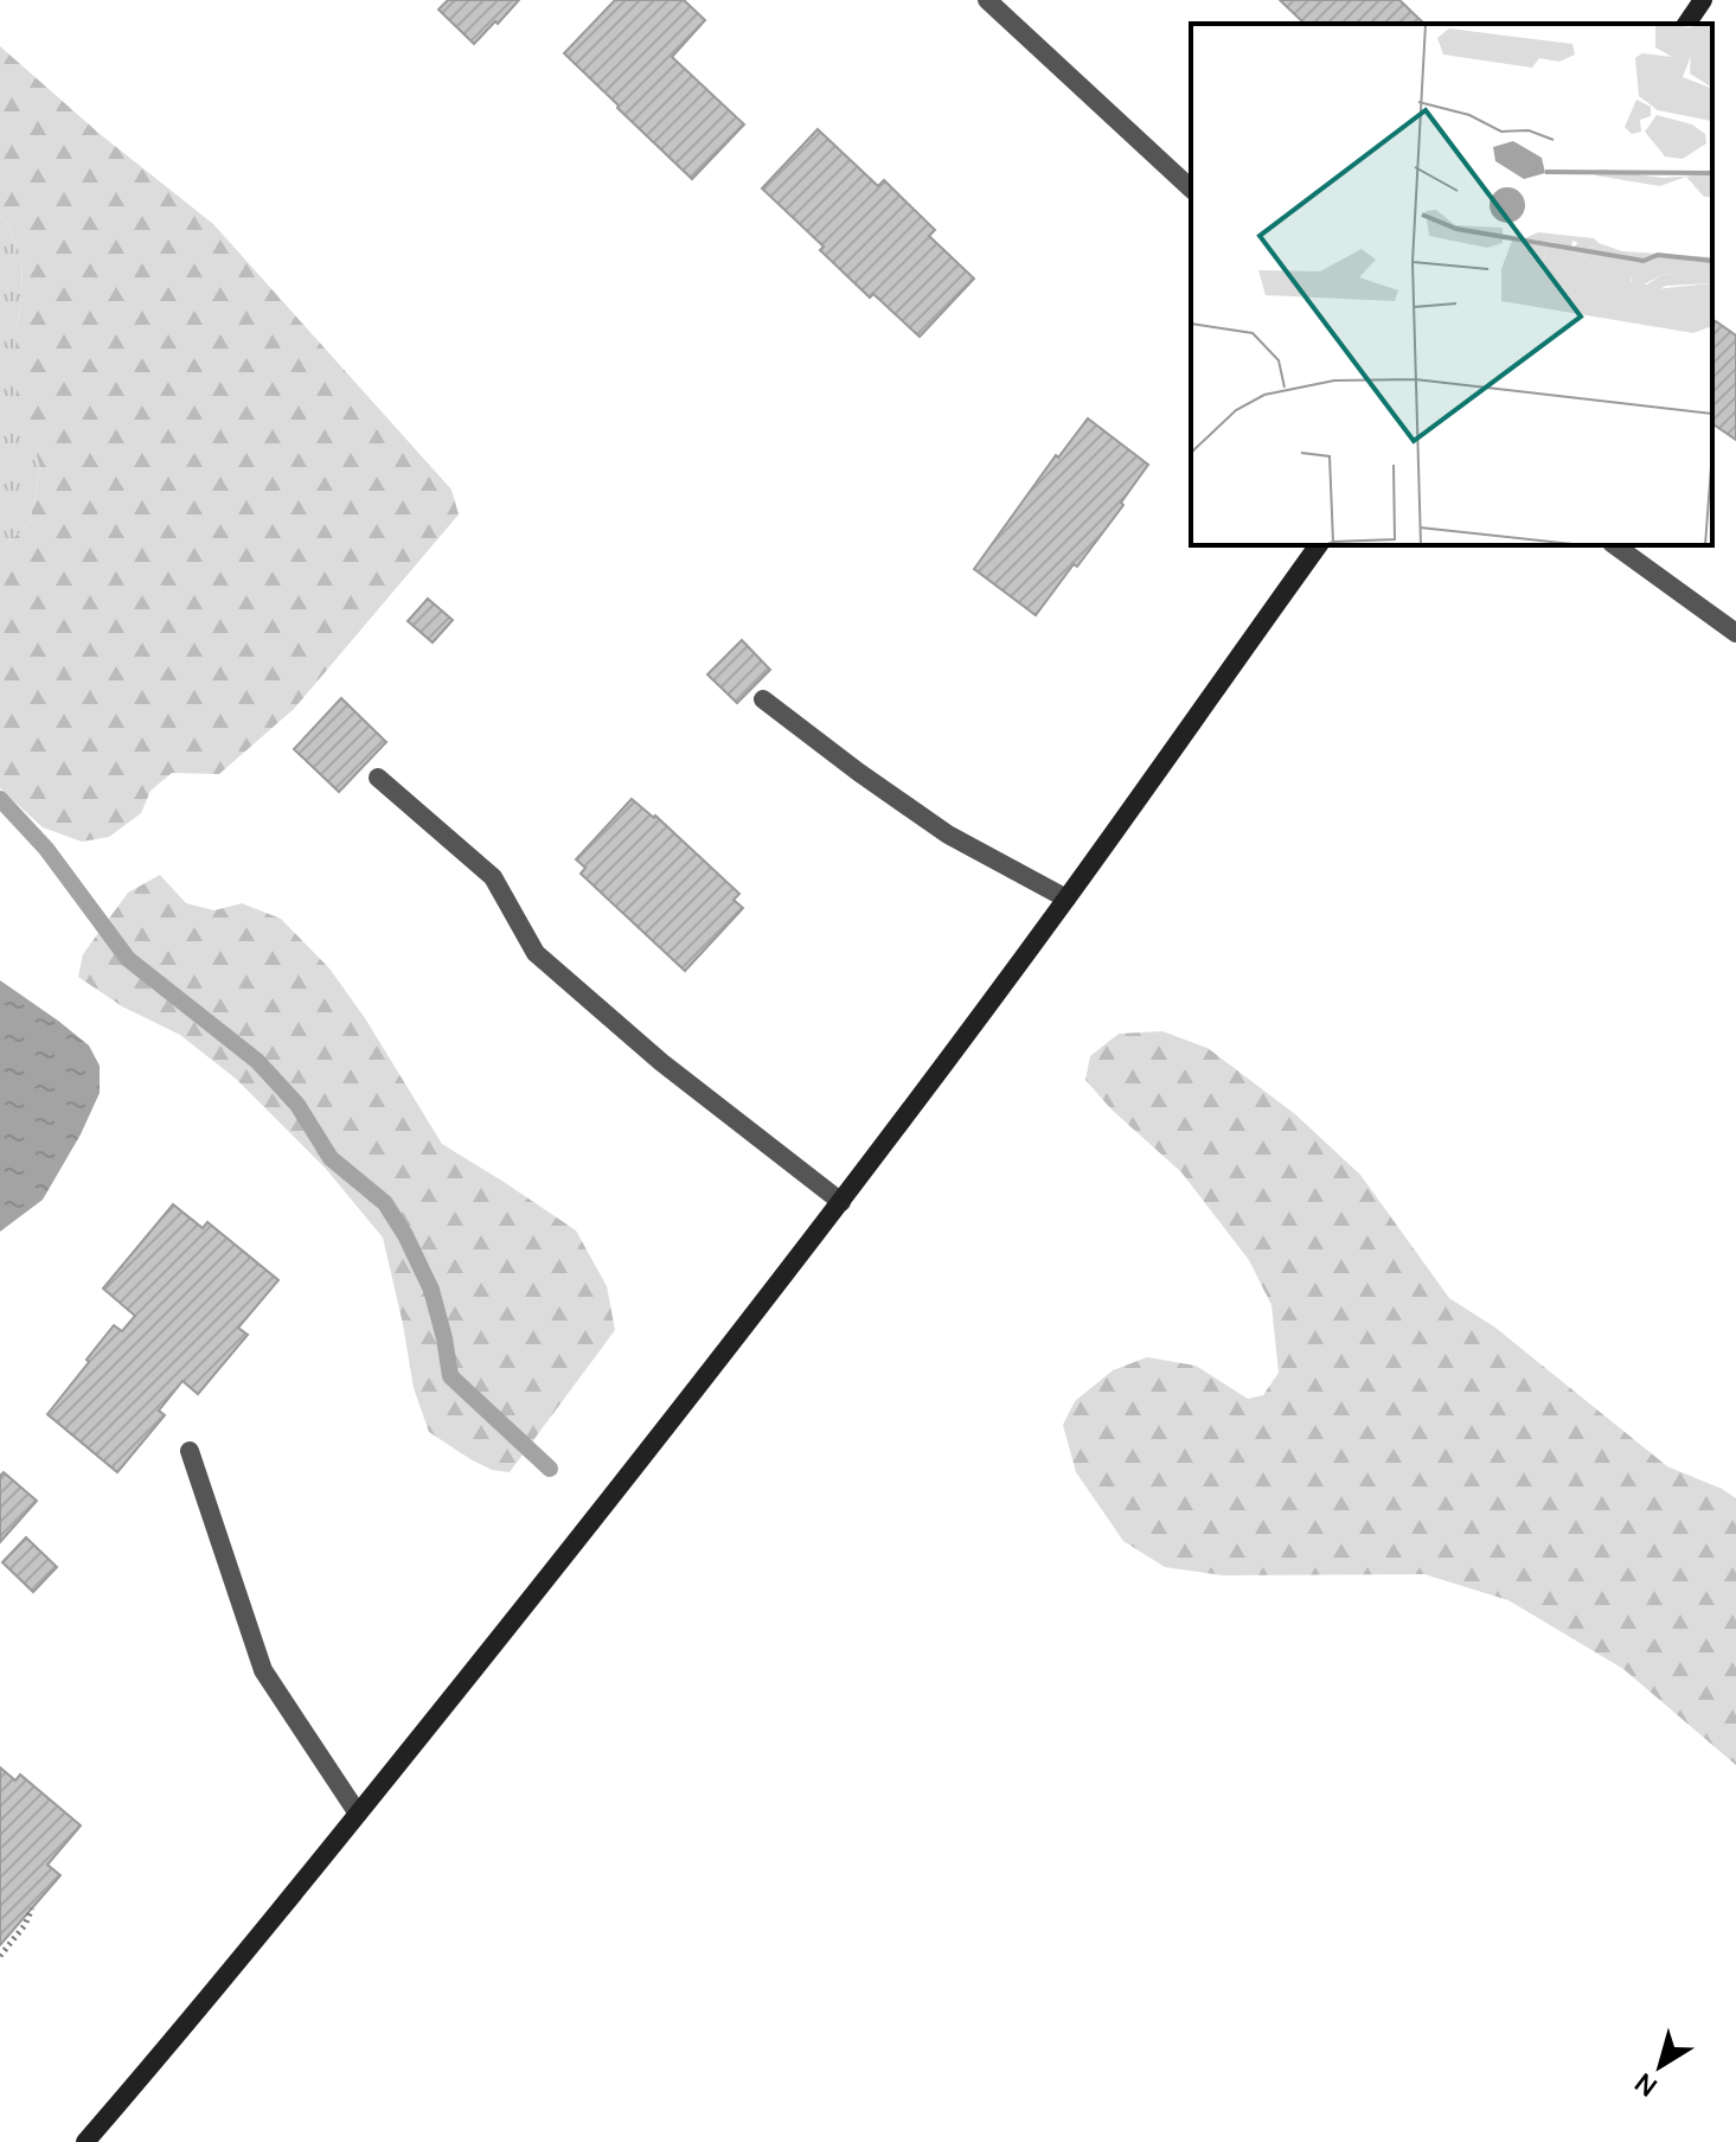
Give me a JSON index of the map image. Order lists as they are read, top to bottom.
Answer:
{
  "north": "bottom left"
}
